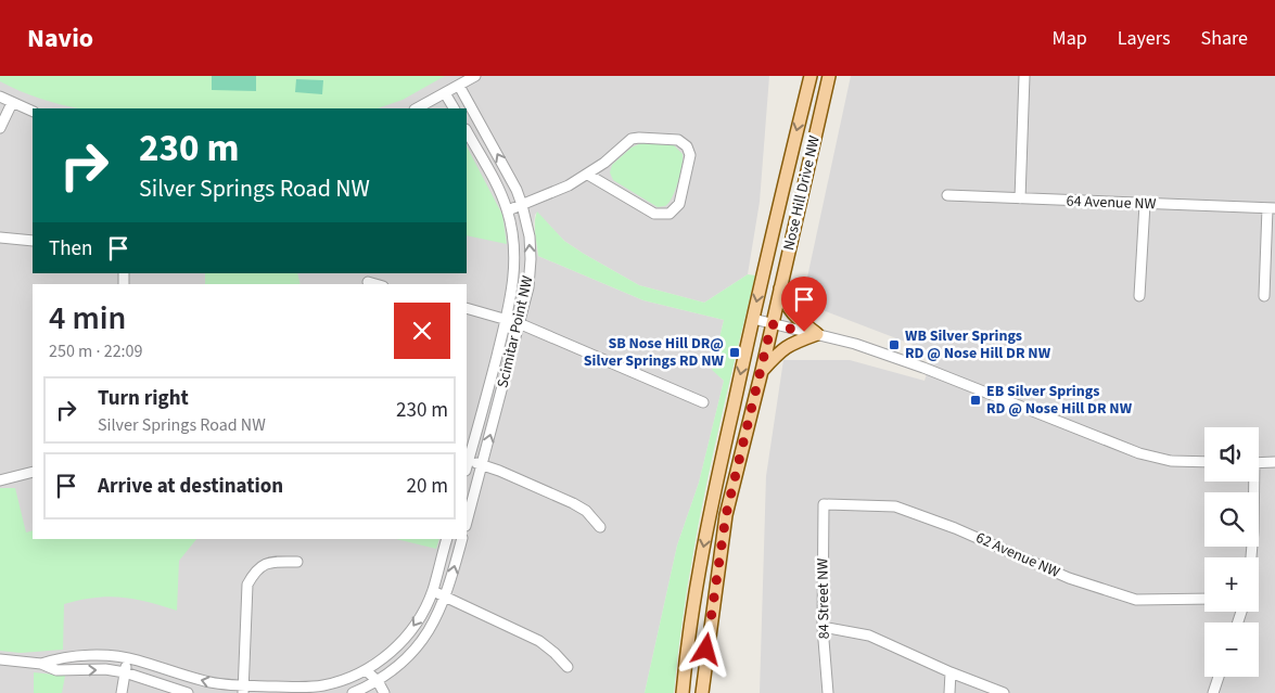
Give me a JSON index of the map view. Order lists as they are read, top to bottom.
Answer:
{
  "streets": {
    "main road": ["Nose Hill Drive NW"],
    "street": [
      "64 Avenue NW",
      "Scimitar Point NW",
      "62 Avenue NW",
      "84 Street NW"
    ]
  },
  "crossings": [
    ["62 Avenue NW", "84 Street NW"]
  ],
  "places": {
    "transit": ["WB Silver Springs RD @ Nose Hill DR NW", "SB Nose Hill DR@ Silver Springs RD NW", "EB Silver Springs RD @ Nose Hill DR NW"]
  },
  "page": {
    "header": "Navio",
    "nav": ["Map", "Layers", "Share"],
    "turn": ["230 m", "Silver Springs Road NW"],
    "then": "Then",
    "heading": ["4 min", "250 m · 22:09"],
    "list": [
      {
        "name": "Turn right",
        "note": "Silver Springs Road NW",
        "value": "230 m"
      },
      {
        "name": "Arrive at destination",
        "value": "20 m"
      }
    ],
    "map_buttons": ["+", "−"]
  }
}
